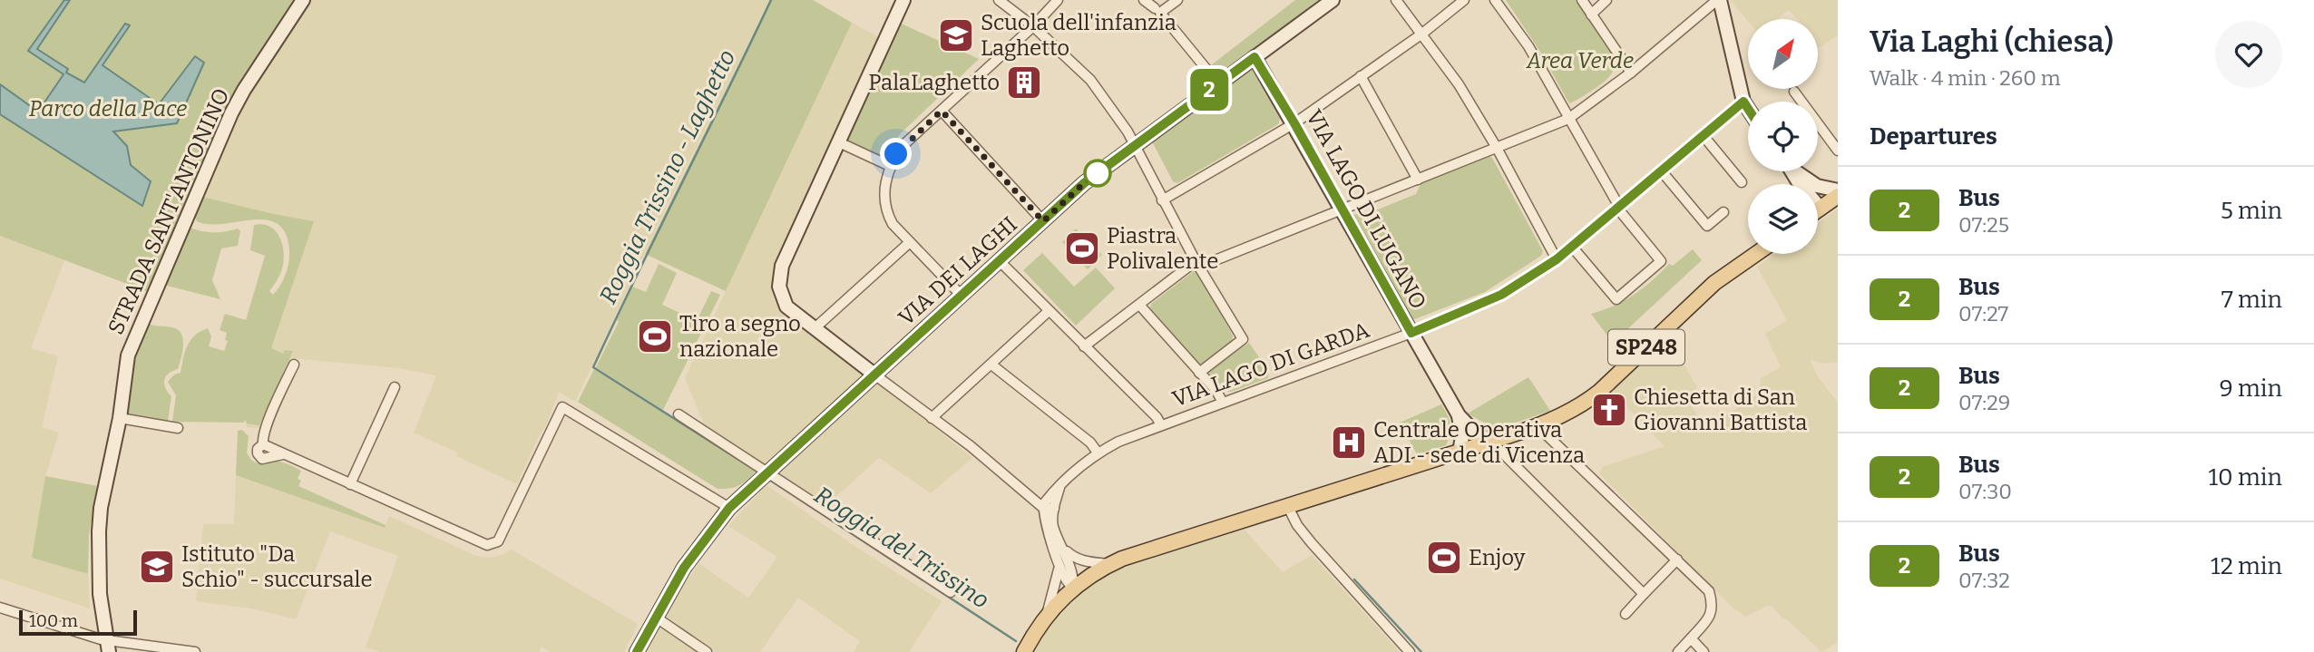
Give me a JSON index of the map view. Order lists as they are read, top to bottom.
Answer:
{
  "streets": {
    "main road": ["SP248"],
    "street": [
      "VIA LAGO DI LUGANO",
      "STRADA SANT'ANTONINO",
      "VIA DEI LAGHI",
      "VIA LAGO DI GARDA"
    ]
  },
  "crossings": [
    ["VIA LAGO DI LUGANO", "VIA DEI LAGHI"],
    ["VIA LAGO DI LUGANO", "SP248"],
    ["VIA LAGO DI LUGANO", "VIA LAGO DI GARDA"],
    ["SP248", "VIA LAGO DI GARDA"]
  ],
  "water": ["Roggia Trissino - Laghetto", "Roggia del Trissino"],
  "parks": ["Area Verde", "Parco della Pace"],
  "places": {
    "school or university": ["Scuola dell'infanzia Laghetto", "Istituto \"Da Schio\" - succursale"],
    "building": ["PalaLaghetto"],
    "sports": ["Piastra Polivalente", "Tiro a segno nazionale", "Enjoy"],
    "church": ["Chiesetta di San Giovanni Battista"],
    "hospital": ["Centrale Operativa ADI - sede di Vicenza"]
  },
  "lines": ["bus line 2"],
  "scale_bar": "100 m",
  "north": "top right",
  "page": {
    "on_map": "2",
    "heading": [
      ["Via Laghi (chiesa)", "Walk · 4 min · 260 m"],
      "Departures"
    ],
    "list": [
      {
        "mark": "2",
        "name": "Bus",
        "note": "07:25",
        "value": "5 min"
      },
      {
        "mark": "2",
        "name": "Bus",
        "note": "07:27",
        "value": "7 min"
      },
      {
        "mark": "2",
        "name": "Bus",
        "note": "07:29",
        "value": "9 min"
      },
      {
        "mark": "2",
        "name": "Bus",
        "note": "07:30",
        "value": "10 min"
      },
      {
        "mark": "2",
        "name": "Bus",
        "note": "07:32",
        "value": "12 min"
      }
    ],
    "scale": "100 m"
  }
}
